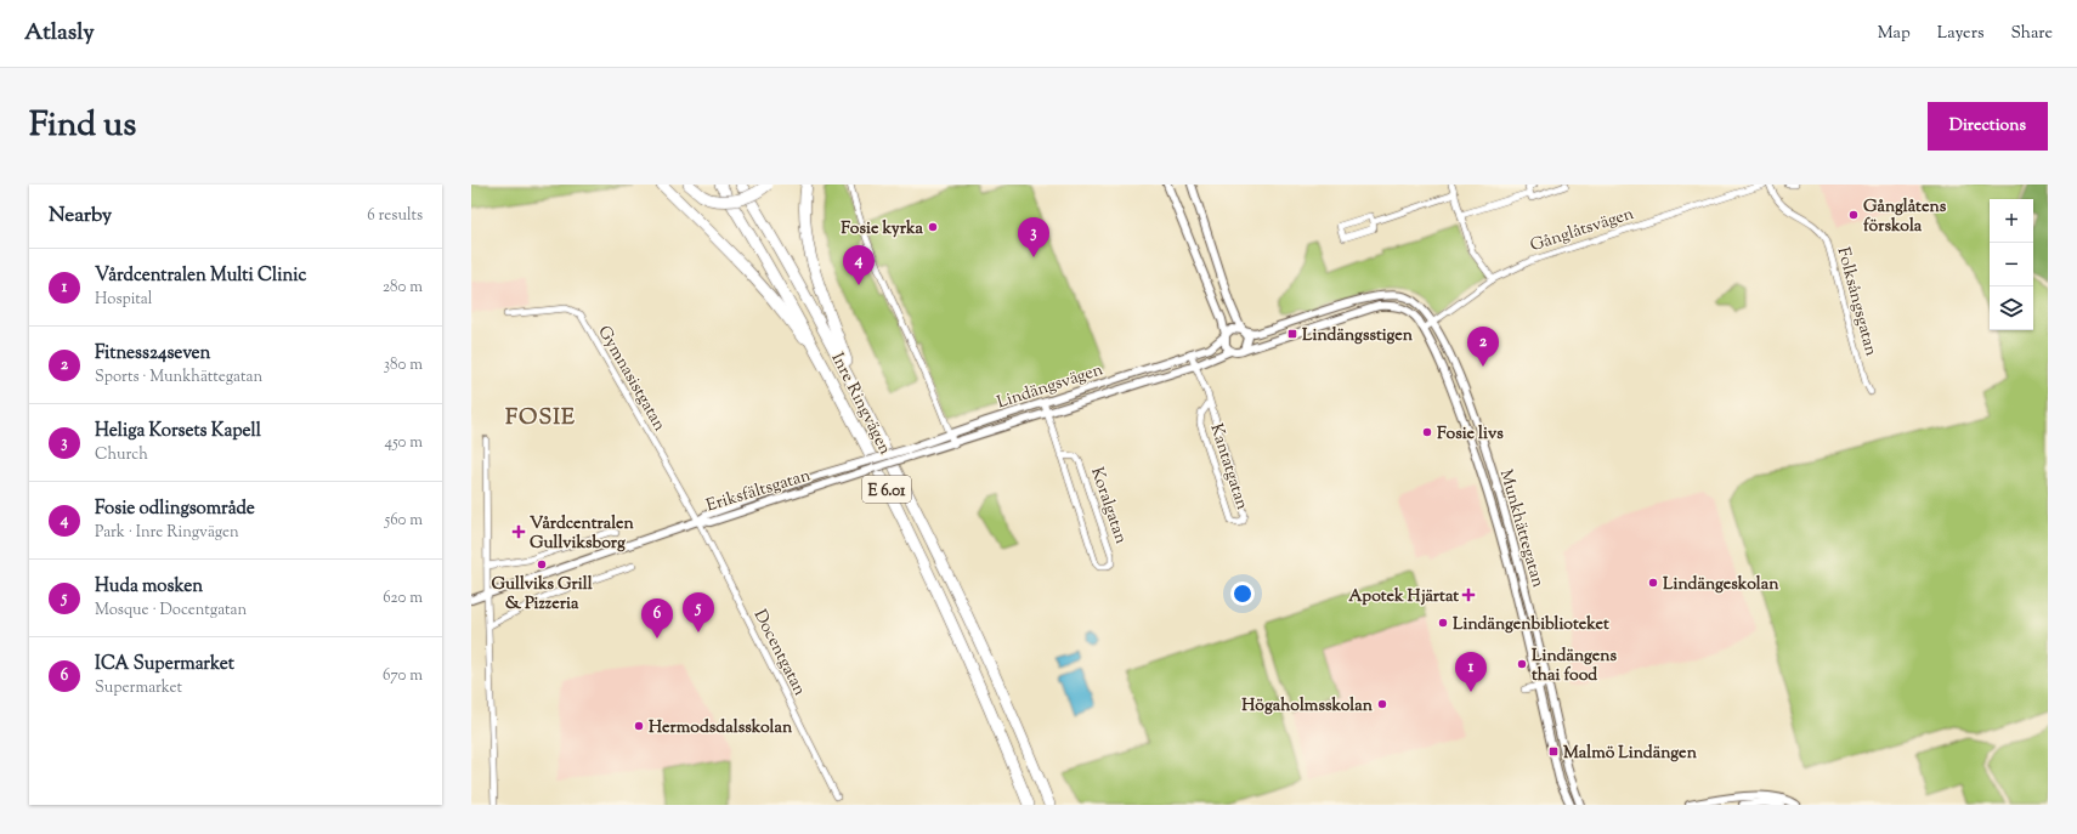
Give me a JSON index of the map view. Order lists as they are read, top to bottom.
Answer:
{
  "streets": {
    "highway": ["Inre Ringvägen", "E 6.01"],
    "street": [
      "Gånglåtsvägen",
      "Folksångsgatan",
      "Gymnasistgatan",
      "Lindängsvägen",
      "Kantatgatan",
      "Eriksfältsgatan",
      "Koralgatan",
      "Munkhättegatan",
      "Docentgatan"
    ]
  },
  "crossings": [
    ["Gånglåtsvägen", "Lindängsvägen"],
    ["Gånglåtsvägen", "Munkhättegatan"],
    ["Gymnasistgatan", "Eriksfältsgatan"],
    ["Gymnasistgatan", "Docentgatan"],
    ["Lindängsvägen", "Kantatgatan"],
    ["Lindängsvägen", "Eriksfältsgatan"],
    ["Lindängsvägen", "Koralgatan"],
    ["Lindängsvägen", "Munkhättegatan"],
    ["Eriksfältsgatan", "Docentgatan"]
  ],
  "districts": ["FOSIE"],
  "places": {
    "other": [
      "Gånglåtens förskola",
      "Fosie kyrka",
      "Fosie livs",
      "Gullviks Grill & Pizzeria",
      "Lindängeskolan",
      "Lindängenbiblioteket",
      "Lindängens thai food",
      "Högaholmsskolan",
      "Hermodsdalsskolan"
    ],
    "transit": ["Lindängsstigen", "Malmö Lindängen"],
    "health": ["Vårdcentralen Gullviksborg", "Apotek Hjärtat"]
  },
  "page": {
    "header": "Atlasly",
    "nav": ["Map", "Layers", "Share"],
    "title": "Find us",
    "buttons": "Directions",
    "heading": ["Nearby", "6 results"],
    "map_buttons": ["+", "−"],
    "pins": [
      "3",
      "4",
      "2",
      "5",
      "6",
      "1"
    ],
    "list": [
      {
        "mark": "1",
        "name": "Vårdcentralen Multi Clinic",
        "note": "Hospital",
        "value": "280 m"
      },
      {
        "mark": "2",
        "name": "Fitness24seven",
        "note": "Sports · Munkhättegatan",
        "value": "380 m"
      },
      {
        "mark": "3",
        "name": "Heliga Korsets Kapell",
        "note": "Church",
        "value": "450 m"
      },
      {
        "mark": "4",
        "name": "Fosie odlingsområde",
        "note": "Park · Inre Ringvägen",
        "value": "560 m"
      },
      {
        "mark": "5",
        "name": "Huda mosken",
        "note": "Mosque · Docentgatan",
        "value": "620 m"
      },
      {
        "mark": "6",
        "name": "ICA Supermarket",
        "note": "Supermarket",
        "value": "670 m"
      }
    ]
  }
}
